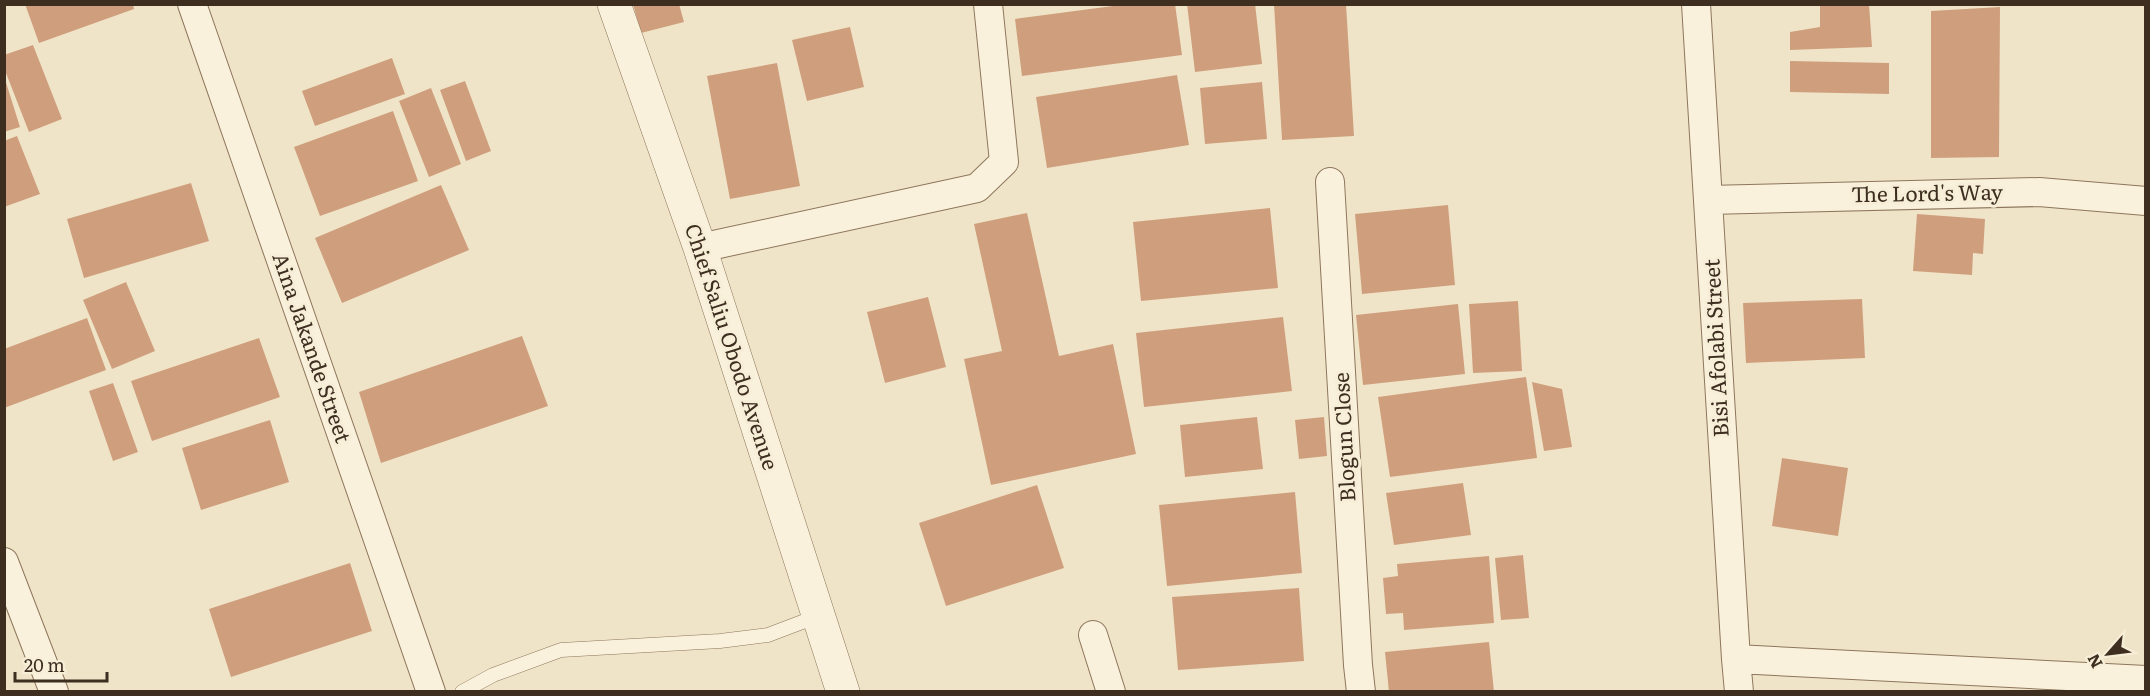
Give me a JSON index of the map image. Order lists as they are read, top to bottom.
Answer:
{
  "streets": {
    "street": [
      "The Lord's Way",
      "Chief Saliu Obodo Avenue",
      "Aina Jakande Street",
      "Bisi Afolabi Street",
      "Blogun Close"
    ]
  },
  "crossings": [
    ["The Lord's Way", "Bisi Afolabi Street"]
  ],
  "scale_bar": "20 m",
  "north": "bottom left"
}
